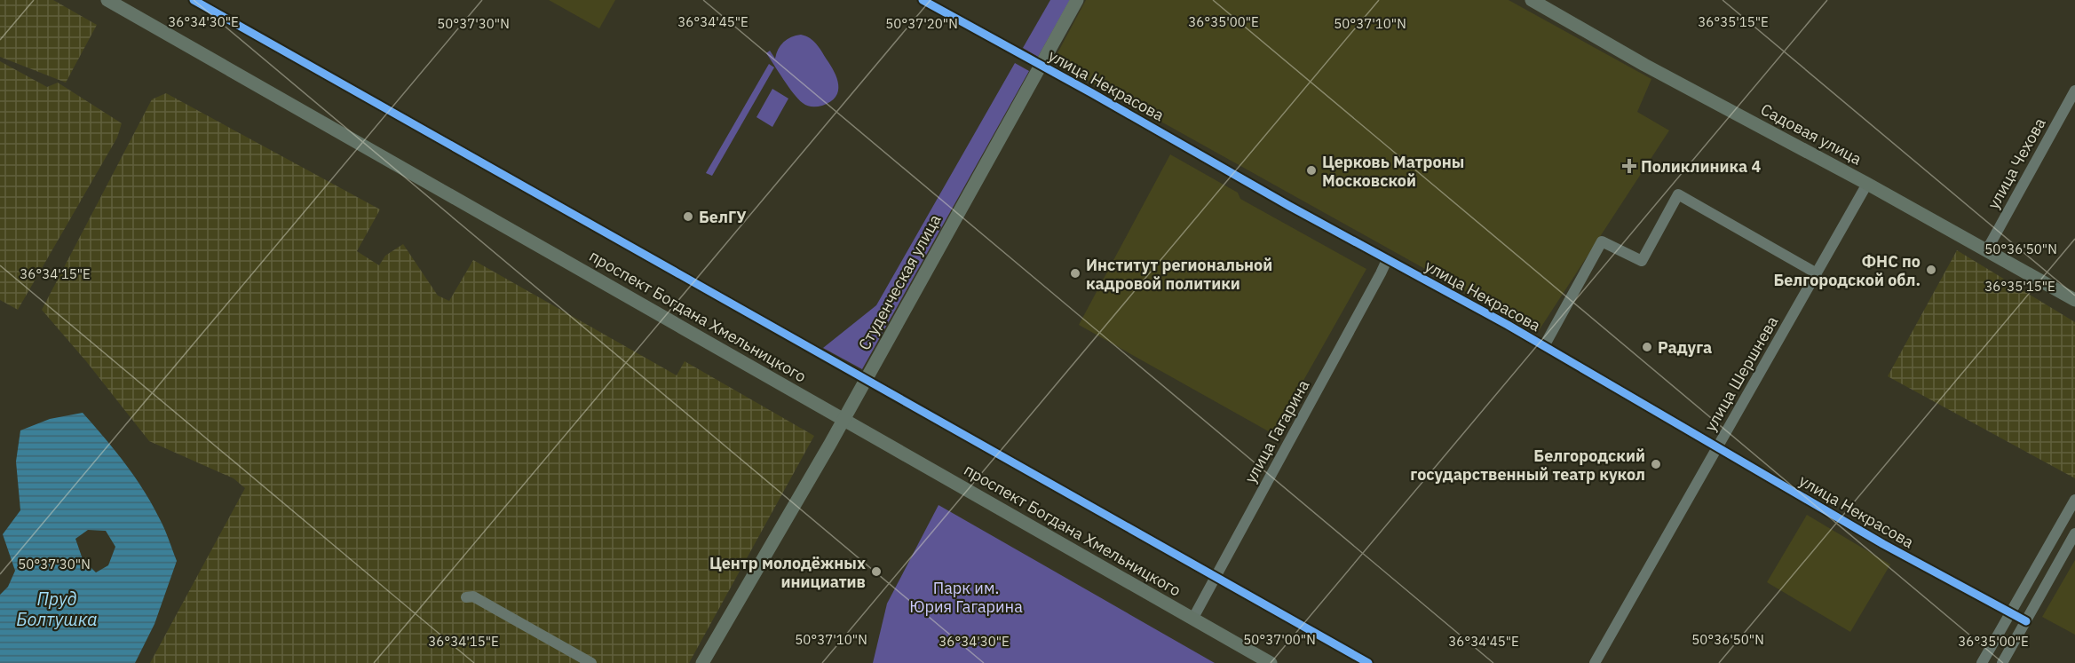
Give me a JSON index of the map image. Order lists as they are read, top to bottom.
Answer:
{
  "streets": {
    "main road": ["Садовая улица", "Студенческая улица", "проспект Богдана Хмельницкого"],
    "street": [
      "улица Некрасова",
      "улица Чехова",
      "улица Шершнева",
      "улица Гагарина"
    ]
  },
  "crossings": [
    ["улица Некрасова", "Студенческая улица"],
    ["улица Некрасова", "улица Шершнева"],
    ["улица Некрасова", "улица Гагарина"],
    ["Садовая улица", "улица Чехова"],
    ["Садовая улица", "улица Шершнева"],
    ["Студенческая улица", "проспект Богдана Хмельницкого"],
    ["проспект Богдана Хмельницкого", "улица Гагарина"]
  ],
  "water": ["Пруд Болтушка"],
  "parks": ["Парк им. Юрия Гагарина"],
  "places": {
    "health": ["Поликлиника 4"],
    "other": [
      "Церковь Матроны Московской",
      "БелГУ",
      "ФНС по Белгородской обл.",
      "Институт региональной кадровой политики",
      "Радуга",
      "Белгородский государственный театр кукол",
      "Центр молодёжных инициатив"
    ]
  },
  "coordinates": [
    "36°34'30\"E",
    "36°34'45\"E",
    "36°35'00\"E",
    "36°35'15\"E",
    "50°37'30\"N",
    "50°37'20\"N",
    "50°37'10\"N",
    "50°36'50\"N",
    "36°34'15\"E",
    "50°37'00\"N"
  ]
}
